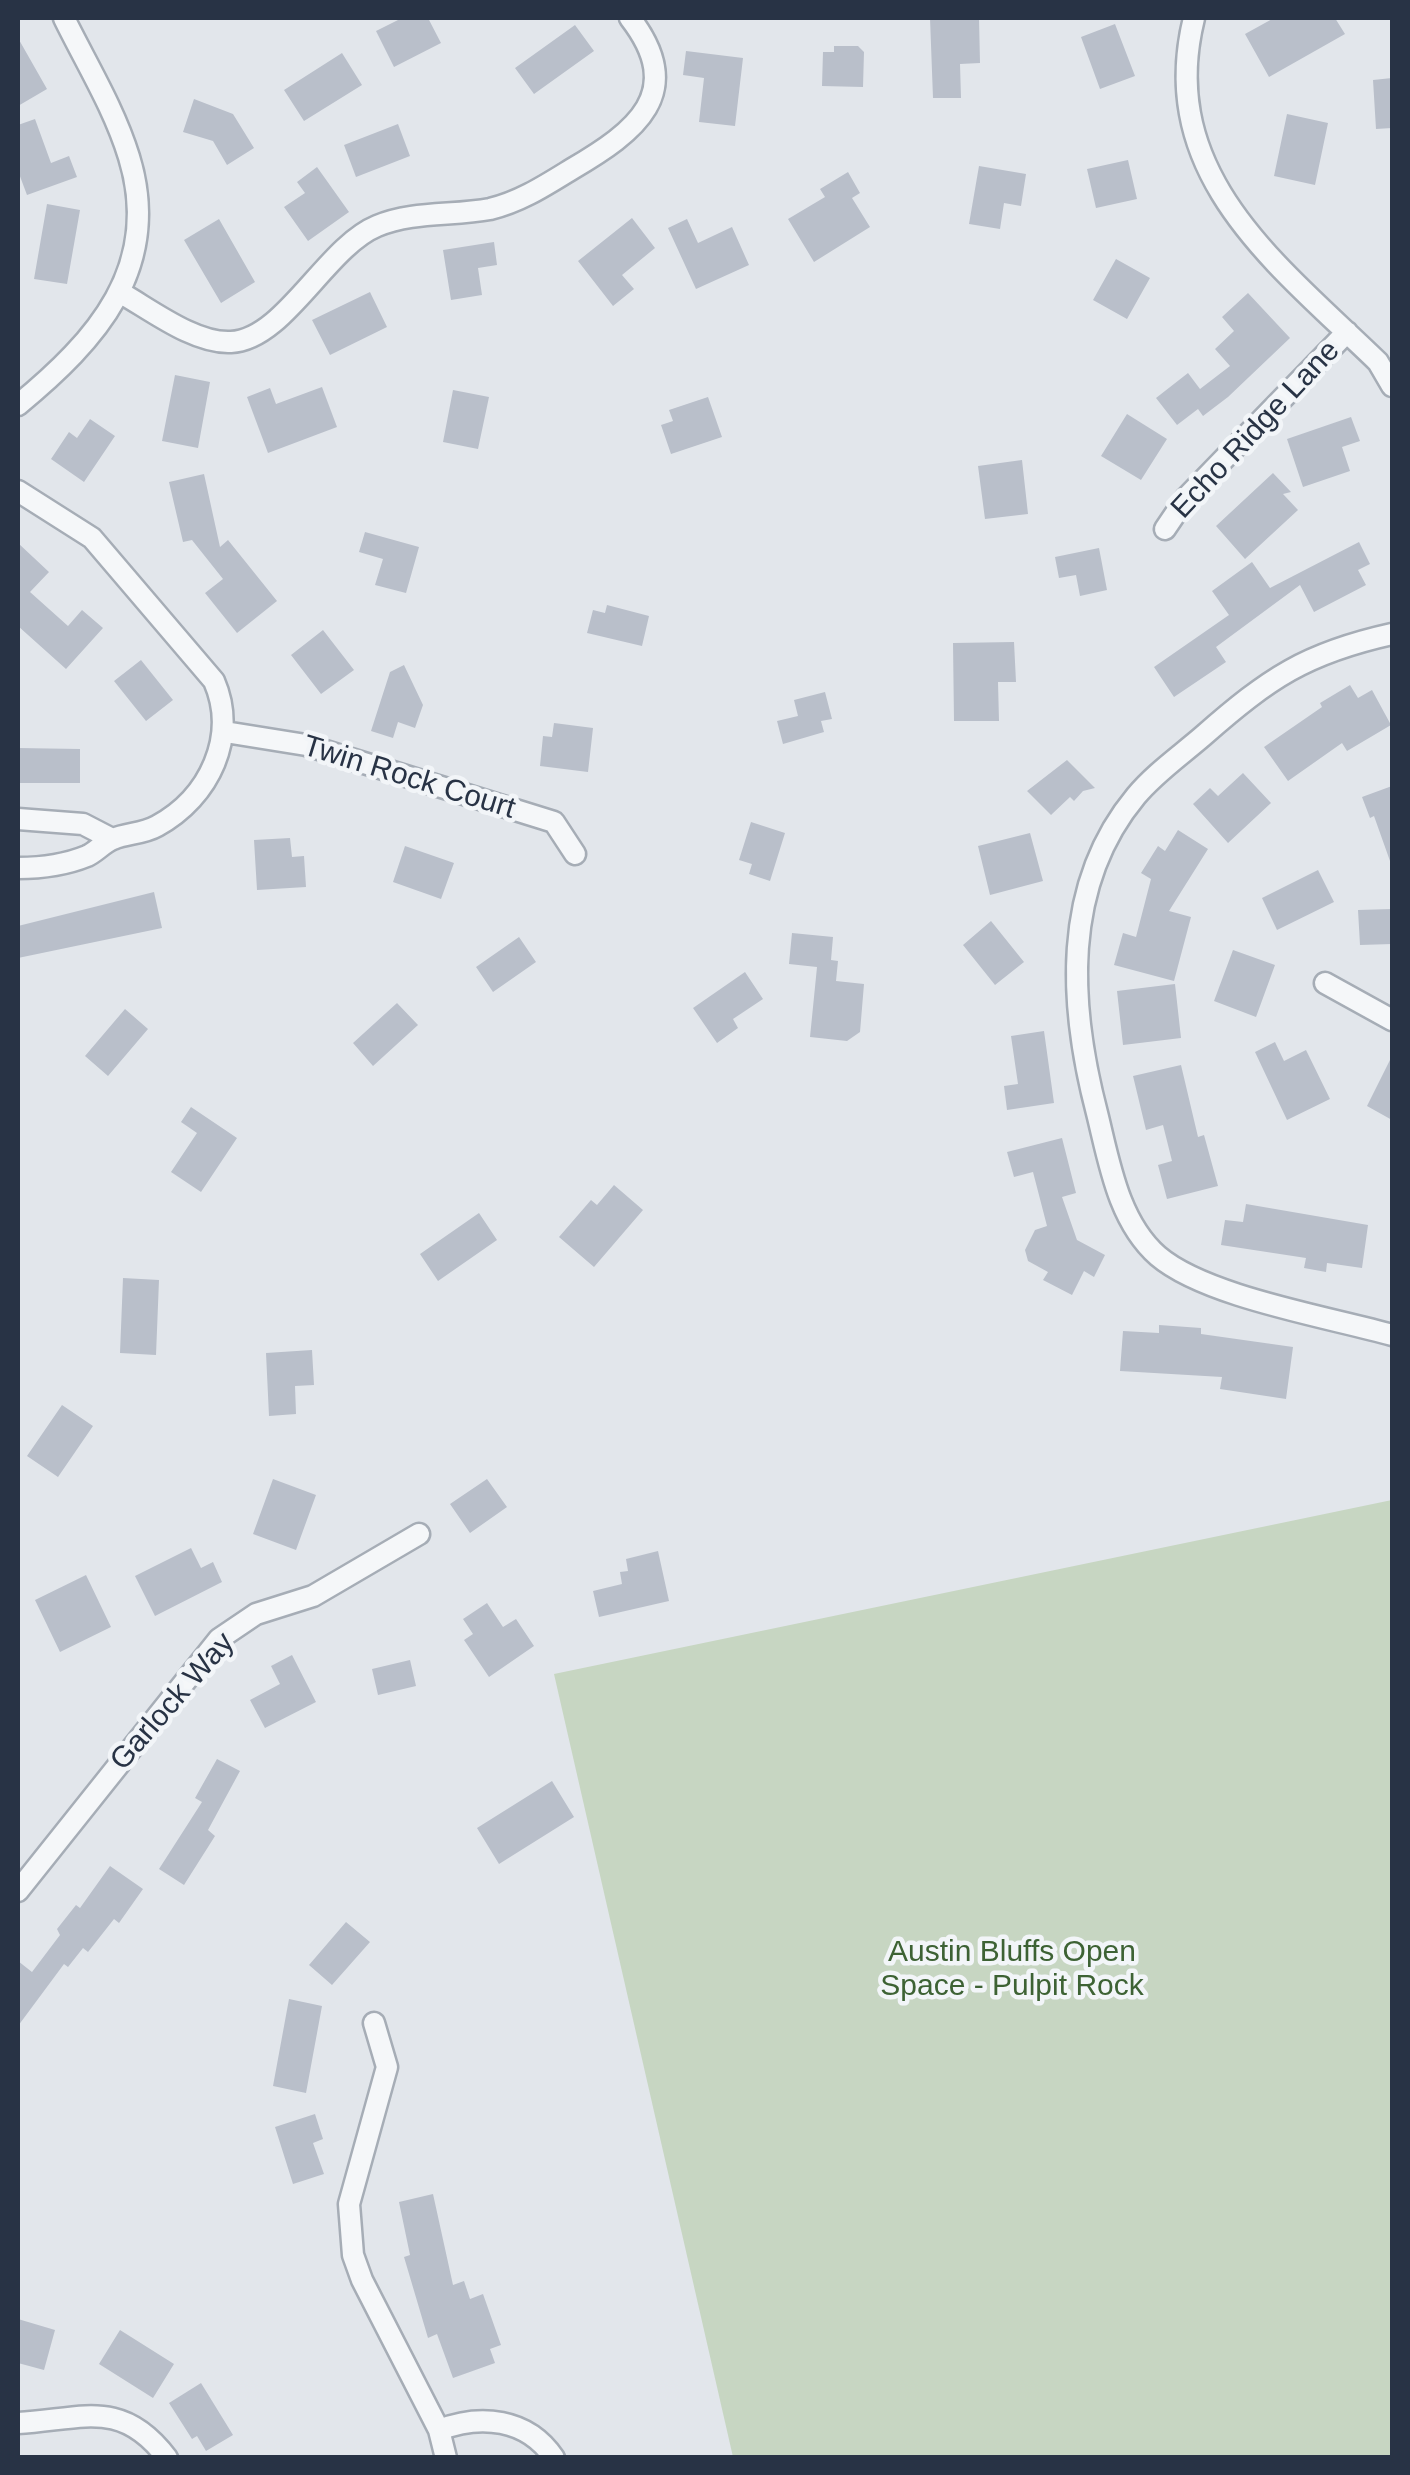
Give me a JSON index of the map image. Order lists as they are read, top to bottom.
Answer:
{
  "streets": {
    "street": ["Echo Ridge Lane", "Twin Rock Court", "Garlock Way"]
  },
  "parks": ["Austin Bluffs Open Space - Pulpit Rock"]
}
